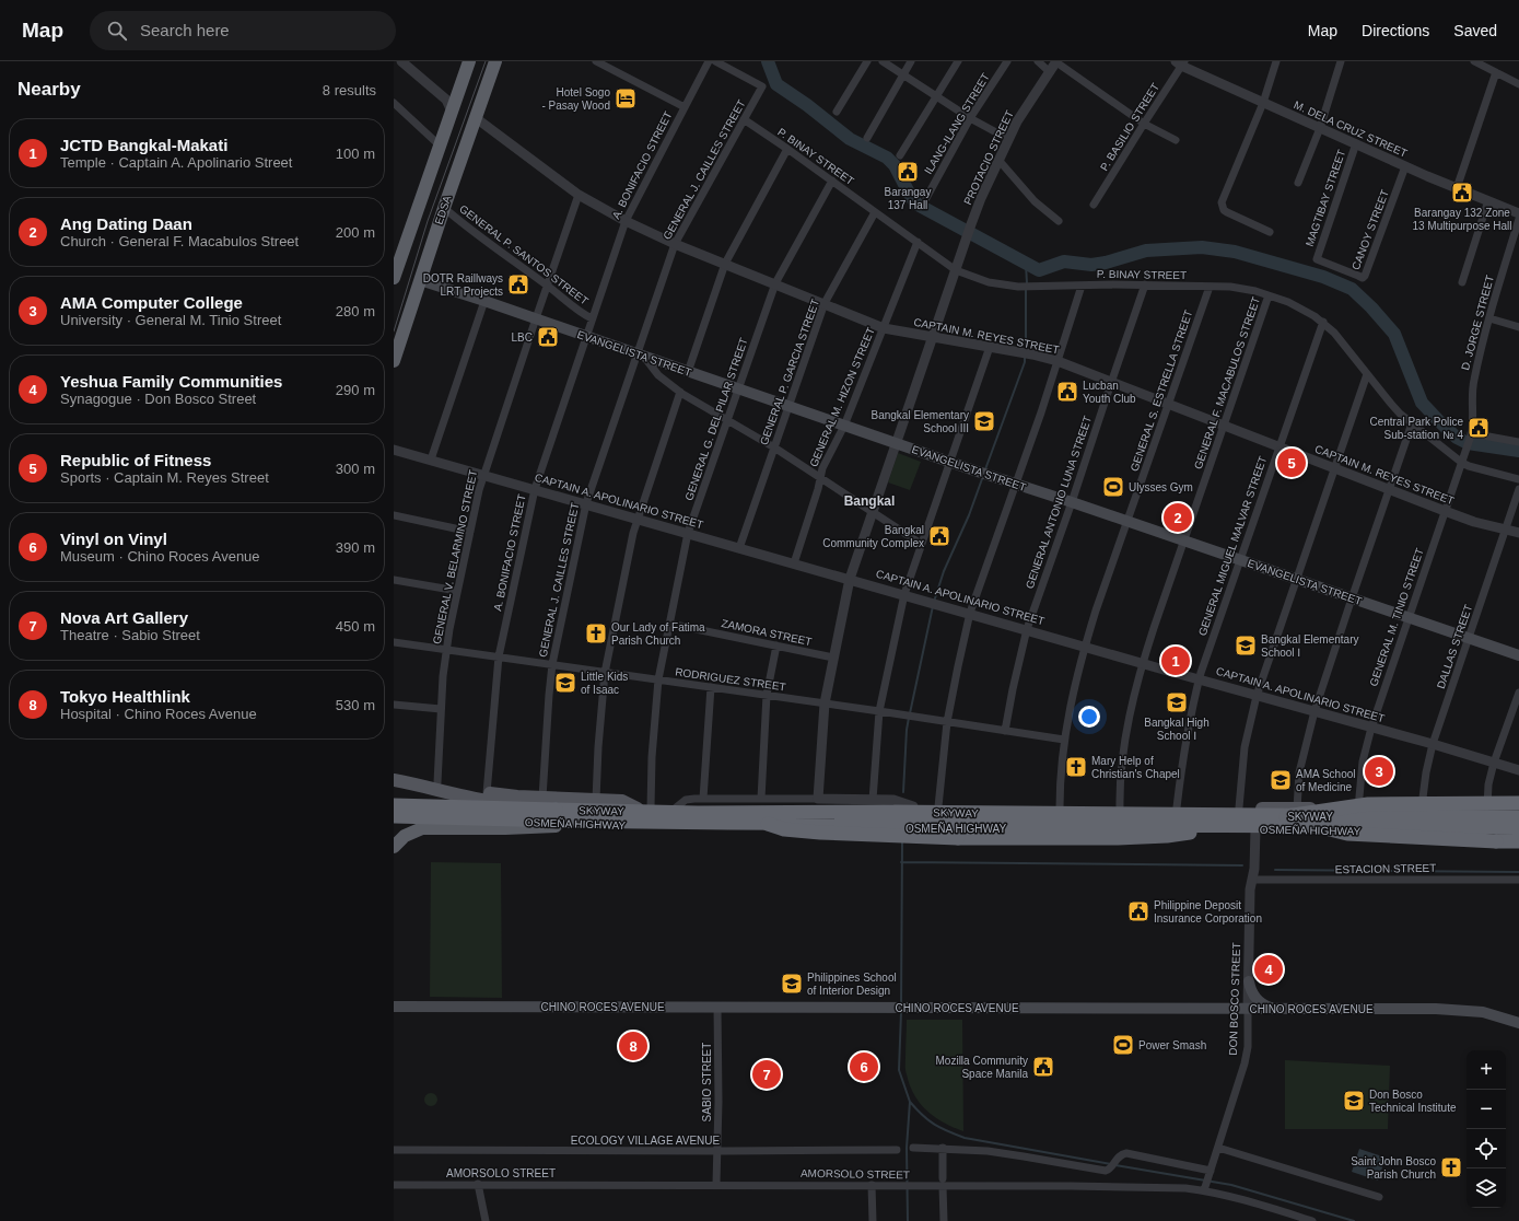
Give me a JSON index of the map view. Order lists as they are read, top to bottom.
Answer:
{
  "streets": {
    "highway": ["EDSA", "SKYWAY"],
    "main road": ["EVANGELISTA STREET", "OSMEÑA HIGHWAY", "CHINO ROCES AVENUE"],
    "street": [
      "ILANG-ILANG STREET",
      "P. BASILIO STREET",
      "M. DELA CRUZ STREET",
      "P. BINAY STREET",
      "PROTACIO STREET",
      "A. BONIFACIO STREET",
      "GENERAL J. CAILLES STREET",
      "MAGTIBAY STREET",
      "CANOY STREET",
      "GENERAL P. SANTOS STREET",
      "D. JORGE STREET",
      "CAPTAIN M. REYES STREET",
      "GENERAL P. GARCIA STREET",
      "GENERAL F. MACABULOS STREET",
      "GENERAL S. ESTRELLA STREET",
      "GENERAL M. HIZON STREET",
      "GENERAL G. DEL PILAR STREET",
      "CAPTAIN A. APOLINARIO STREET",
      "GENERAL ANTONIO LUNA STREET",
      "GENERAL MIGUEL MALVAR STREET",
      "GENERAL V. BELARMINO STREET",
      "GENERAL M. TINIO STREET",
      "ZAMORA STREET",
      "DALLAS STREET",
      "RODRIGUEZ STREET",
      "ESTACION STREET",
      "DON BOSCO STREET",
      "SABIO STREET",
      "ECOLOGY VILLAGE AVENUE",
      "AMORSOLO STREET"
    ]
  },
  "crossings": [
    ["P. BASILIO STREET", "M. DELA CRUZ STREET"],
    ["M. DELA CRUZ STREET", "MAGTIBAY STREET"],
    ["M. DELA CRUZ STREET", "CANOY STREET"],
    ["P. BINAY STREET", "PROTACIO STREET"],
    ["P. BINAY STREET", "GENERAL J. CAILLES STREET"],
    ["P. BINAY STREET", "GENERAL P. GARCIA STREET"],
    ["P. BINAY STREET", "GENERAL F. MACABULOS STREET"],
    ["P. BINAY STREET", "GENERAL S. ESTRELLA STREET"],
    ["P. BINAY STREET", "GENERAL M. HIZON STREET"],
    ["P. BINAY STREET", "GENERAL G. DEL PILAR STREET"],
    ["P. BINAY STREET", "GENERAL ANTONIO LUNA STREET"],
    ["P. BINAY STREET", "GENERAL MIGUEL MALVAR STREET"],
    ["P. BINAY STREET", "GENERAL M. TINIO STREET"],
    ["PROTACIO STREET", "CAPTAIN M. REYES STREET"],
    ["PROTACIO STREET", "EVANGELISTA STREET"],
    ["PROTACIO STREET", "CAPTAIN A. APOLINARIO STREET"],
    ["PROTACIO STREET", "ZAMORA STREET"],
    ["PROTACIO STREET", "RODRIGUEZ STREET"],
    ["PROTACIO STREET", "OSMEÑA HIGHWAY"],
    ["A. BONIFACIO STREET", "GENERAL P. SANTOS STREET"],
    ["A. BONIFACIO STREET", "CAPTAIN M. REYES STREET"],
    ["A. BONIFACIO STREET", "EVANGELISTA STREET"],
    ["A. BONIFACIO STREET", "CAPTAIN A. APOLINARIO STREET"],
    ["A. BONIFACIO STREET", "RODRIGUEZ STREET"],
    ["A. BONIFACIO STREET", "OSMEÑA HIGHWAY"],
    ["GENERAL J. CAILLES STREET", "CAPTAIN M. REYES STREET"],
    ["GENERAL J. CAILLES STREET", "EVANGELISTA STREET"],
    ["GENERAL J. CAILLES STREET", "CAPTAIN A. APOLINARIO STREET"],
    ["GENERAL J. CAILLES STREET", "RODRIGUEZ STREET"],
    ["GENERAL J. CAILLES STREET", "OSMEÑA HIGHWAY"],
    ["MAGTIBAY STREET", "CANOY STREET"],
    ["EDSA", "GENERAL P. SANTOS STREET"],
    ["EDSA", "CAPTAIN M. REYES STREET"],
    ["EDSA", "EVANGELISTA STREET"],
    ["GENERAL P. SANTOS STREET", "GENERAL V. BELARMINO STREET"],
    ["D. JORGE STREET", "GENERAL M. TINIO STREET"],
    ["CAPTAIN M. REYES STREET", "GENERAL P. GARCIA STREET"],
    ["CAPTAIN M. REYES STREET", "GENERAL F. MACABULOS STREET"],
    ["CAPTAIN M. REYES STREET", "GENERAL S. ESTRELLA STREET"],
    ["CAPTAIN M. REYES STREET", "GENERAL M. HIZON STREET"],
    ["CAPTAIN M. REYES STREET", "GENERAL G. DEL PILAR STREET"],
    ["CAPTAIN M. REYES STREET", "GENERAL ANTONIO LUNA STREET"],
    ["CAPTAIN M. REYES STREET", "GENERAL MIGUEL MALVAR STREET"],
    ["CAPTAIN M. REYES STREET", "GENERAL V. BELARMINO STREET"],
    ["CAPTAIN M. REYES STREET", "GENERAL M. TINIO STREET"],
    ["CAPTAIN M. REYES STREET", "DALLAS STREET"],
    ["EVANGELISTA STREET", "GENERAL P. GARCIA STREET"],
    ["EVANGELISTA STREET", "GENERAL F. MACABULOS STREET"],
    ["EVANGELISTA STREET", "GENERAL S. ESTRELLA STREET"],
    ["EVANGELISTA STREET", "GENERAL M. HIZON STREET"],
    ["EVANGELISTA STREET", "GENERAL G. DEL PILAR STREET"],
    ["EVANGELISTA STREET", "GENERAL ANTONIO LUNA STREET"],
    ["EVANGELISTA STREET", "GENERAL MIGUEL MALVAR STREET"],
    ["EVANGELISTA STREET", "GENERAL V. BELARMINO STREET"],
    ["EVANGELISTA STREET", "GENERAL M. TINIO STREET"],
    ["EVANGELISTA STREET", "DALLAS STREET"],
    ["GENERAL P. GARCIA STREET", "CAPTAIN A. APOLINARIO STREET"],
    ["GENERAL F. MACABULOS STREET", "CAPTAIN A. APOLINARIO STREET"],
    ["GENERAL F. MACABULOS STREET", "OSMEÑA HIGHWAY"],
    ["GENERAL S. ESTRELLA STREET", "CAPTAIN A. APOLINARIO STREET"],
    ["GENERAL S. ESTRELLA STREET", "RODRIGUEZ STREET"],
    ["GENERAL S. ESTRELLA STREET", "OSMEÑA HIGHWAY"],
    ["GENERAL M. HIZON STREET", "CAPTAIN A. APOLINARIO STREET"],
    ["GENERAL G. DEL PILAR STREET", "CAPTAIN A. APOLINARIO STREET"],
    ["GENERAL G. DEL PILAR STREET", "ZAMORA STREET"],
    ["GENERAL G. DEL PILAR STREET", "RODRIGUEZ STREET"],
    ["GENERAL G. DEL PILAR STREET", "OSMEÑA HIGHWAY"],
    ["CAPTAIN A. APOLINARIO STREET", "GENERAL ANTONIO LUNA STREET"],
    ["CAPTAIN A. APOLINARIO STREET", "GENERAL MIGUEL MALVAR STREET"],
    ["CAPTAIN A. APOLINARIO STREET", "GENERAL V. BELARMINO STREET"],
    ["CAPTAIN A. APOLINARIO STREET", "GENERAL M. TINIO STREET"],
    ["CAPTAIN A. APOLINARIO STREET", "DALLAS STREET"],
    ["GENERAL ANTONIO LUNA STREET", "RODRIGUEZ STREET"],
    ["GENERAL MIGUEL MALVAR STREET", "OSMEÑA HIGHWAY"],
    ["GENERAL V. BELARMINO STREET", "RODRIGUEZ STREET"],
    ["GENERAL V. BELARMINO STREET", "OSMEÑA HIGHWAY"],
    ["GENERAL M. TINIO STREET", "OSMEÑA HIGHWAY"],
    ["DALLAS STREET", "OSMEÑA HIGHWAY"],
    ["SKYWAY", "OSMEÑA HIGHWAY"],
    ["OSMEÑA HIGHWAY", "DON BOSCO STREET"],
    ["ESTACION STREET", "DON BOSCO STREET"],
    ["DON BOSCO STREET", "CHINO ROCES AVENUE"],
    ["DON BOSCO STREET", "AMORSOLO STREET"],
    ["CHINO ROCES AVENUE", "SABIO STREET"],
    ["SABIO STREET", "ECOLOGY VILLAGE AVENUE"],
    ["SABIO STREET", "AMORSOLO STREET"]
  ],
  "districts": ["Bangkal"],
  "places": {
    "hotel": ["Hotel Sogo - Pasay Wood"],
    "public building": [
      "Barangay 137 Hall",
      "Barangay 132 Zone 13 Multipurpose Hall",
      "DOTR Raillways LRT Projects",
      "LBC",
      "Lucban Youth Club",
      "Central Park Police Sub-station № 4",
      "Bangkal Community Complex",
      "Philippine Deposit Insurance Corporation",
      "Mozilla Community Space Manila"
    ],
    "school or university": [
      "Bangkal Elementary School III",
      "Bangkal Elementary School Ⅰ",
      "Little Kids of Isaac",
      "Bangkal High School Ⅰ",
      "AMA School of Medicine",
      "Philippines School of Interior Design",
      "Don Bosco Technical Institute"
    ],
    "sports": ["Ulysses Gym", "Power Smash"],
    "church": ["Our Lady of Fatima Parish Church", "Mary Help of Christian's Chapel", "Saint John Bosco Parish Church"]
  },
  "page": {
    "header": "Map",
    "search": "Search here",
    "nav": ["Map", "Directions", "Saved"],
    "heading": ["Nearby", "8 results"],
    "list": [
      {
        "mark": "1",
        "name": "JCTD Bangkal-Makati",
        "note": "Temple · Captain A. Apolinario Street",
        "value": "100 m"
      },
      {
        "mark": "2",
        "name": "Ang Dating Daan",
        "note": "Church · General F. Macabulos Street",
        "value": "200 m"
      },
      {
        "mark": "3",
        "name": "AMA Computer College",
        "note": "University · General M. Tinio Street",
        "value": "280 m"
      },
      {
        "mark": "4",
        "name": "Yeshua Family Communities",
        "note": "Synagogue · Don Bosco Street",
        "value": "290 m"
      },
      {
        "mark": "5",
        "name": "Republic of Fitness",
        "note": "Sports · Captain M. Reyes Street",
        "value": "300 m"
      },
      {
        "mark": "6",
        "name": "Vinyl on Vinyl",
        "note": "Museum · Chino Roces Avenue",
        "value": "390 m"
      },
      {
        "mark": "7",
        "name": "Nova Art Gallery",
        "note": "Theatre · Sabio Street",
        "value": "450 m"
      },
      {
        "mark": "8",
        "name": "Tokyo Healthlink",
        "note": "Hospital · Chino Roces Avenue",
        "value": "530 m"
      }
    ],
    "pins": [
      "5",
      "2",
      "1",
      "3",
      "4",
      "8",
      "6",
      "7"
    ],
    "map_buttons": ["+", "−"]
  }
}
